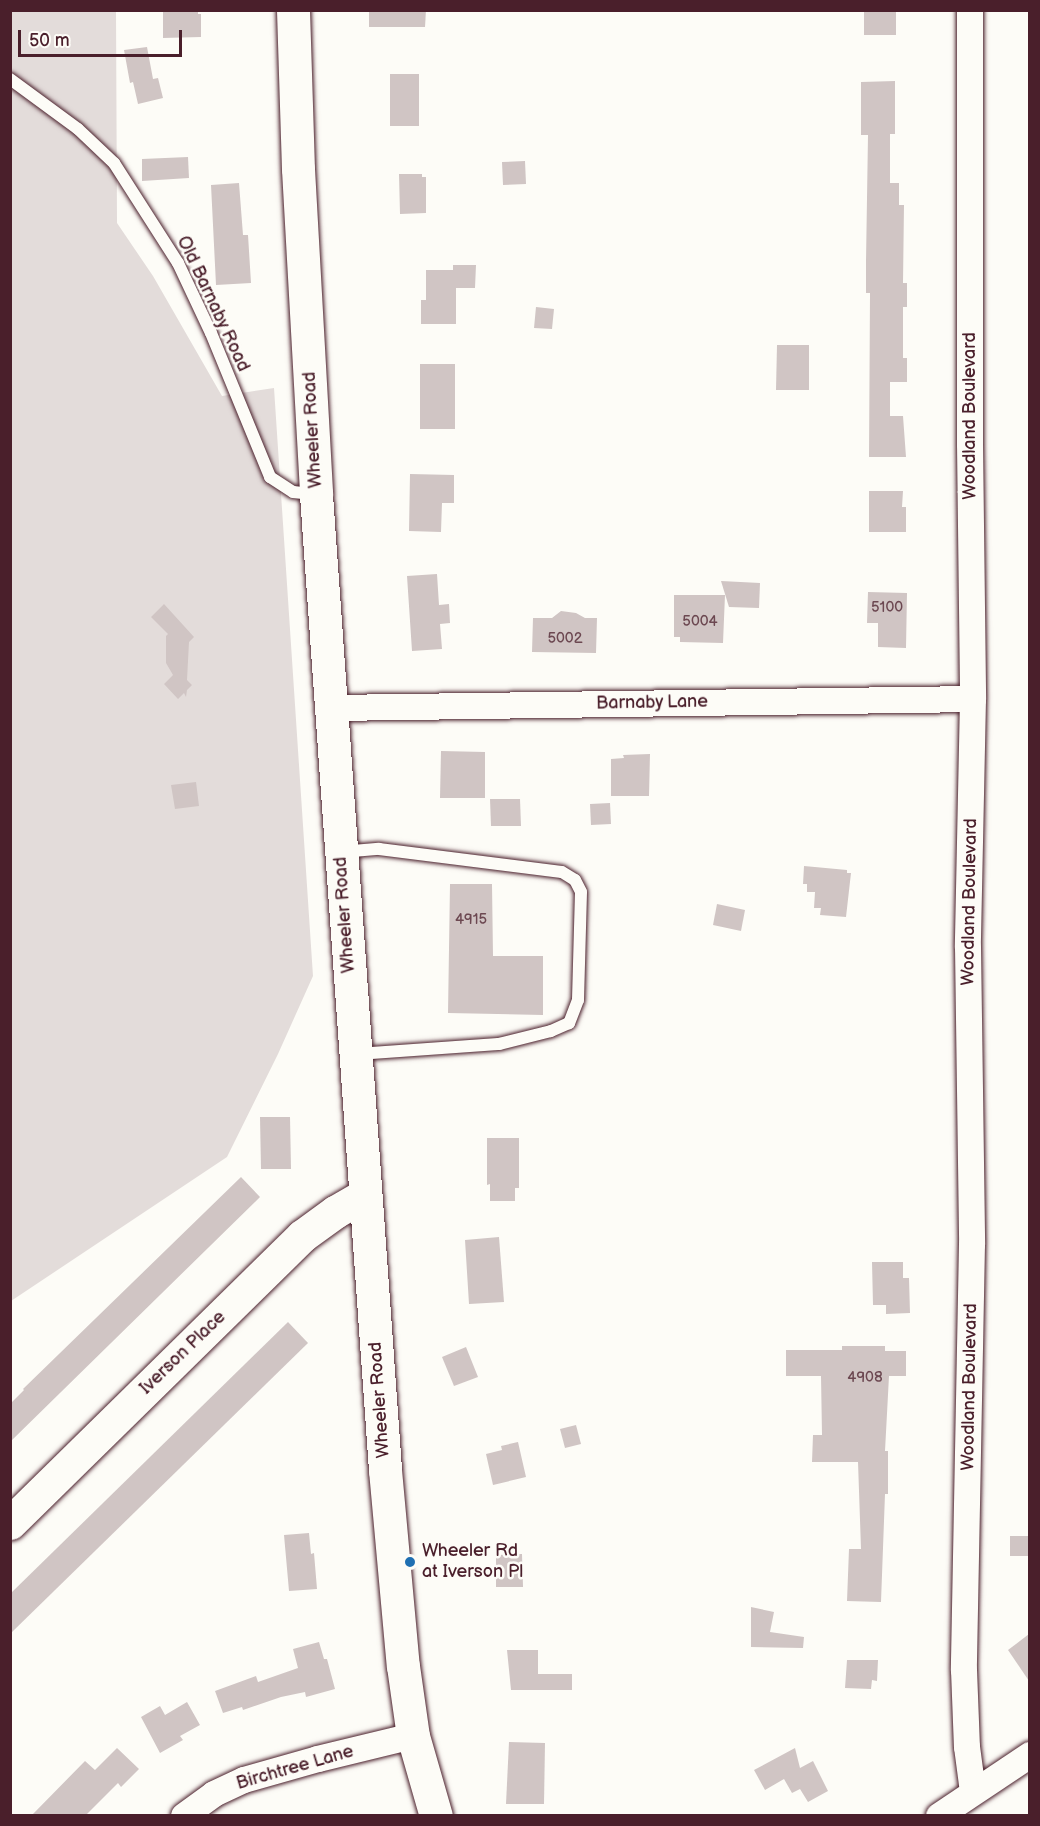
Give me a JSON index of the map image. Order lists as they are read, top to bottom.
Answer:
{
  "streets": {
    "main road": ["Wheeler Road", "Iverson Place"],
    "street": ["Woodland Boulevard", "Barnaby Lane", "Birchtree Lane"],
    "lane": ["Old Barnaby Road"]
  },
  "crossings": [
    ["Old Barnaby Road", "Wheeler Road"],
    ["Woodland Boulevard", "Barnaby Lane"],
    ["Wheeler Road", "Barnaby Lane"],
    ["Wheeler Road", "Iverson Place"],
    ["Wheeler Road", "Birchtree Lane"]
  ],
  "places": ["Wheeler Rd at Iverson Pl"],
  "house_numbers": [
    "5100",
    "5004",
    "5002",
    "4915",
    "4908"
  ],
  "scale_bar": "50 m"
}
